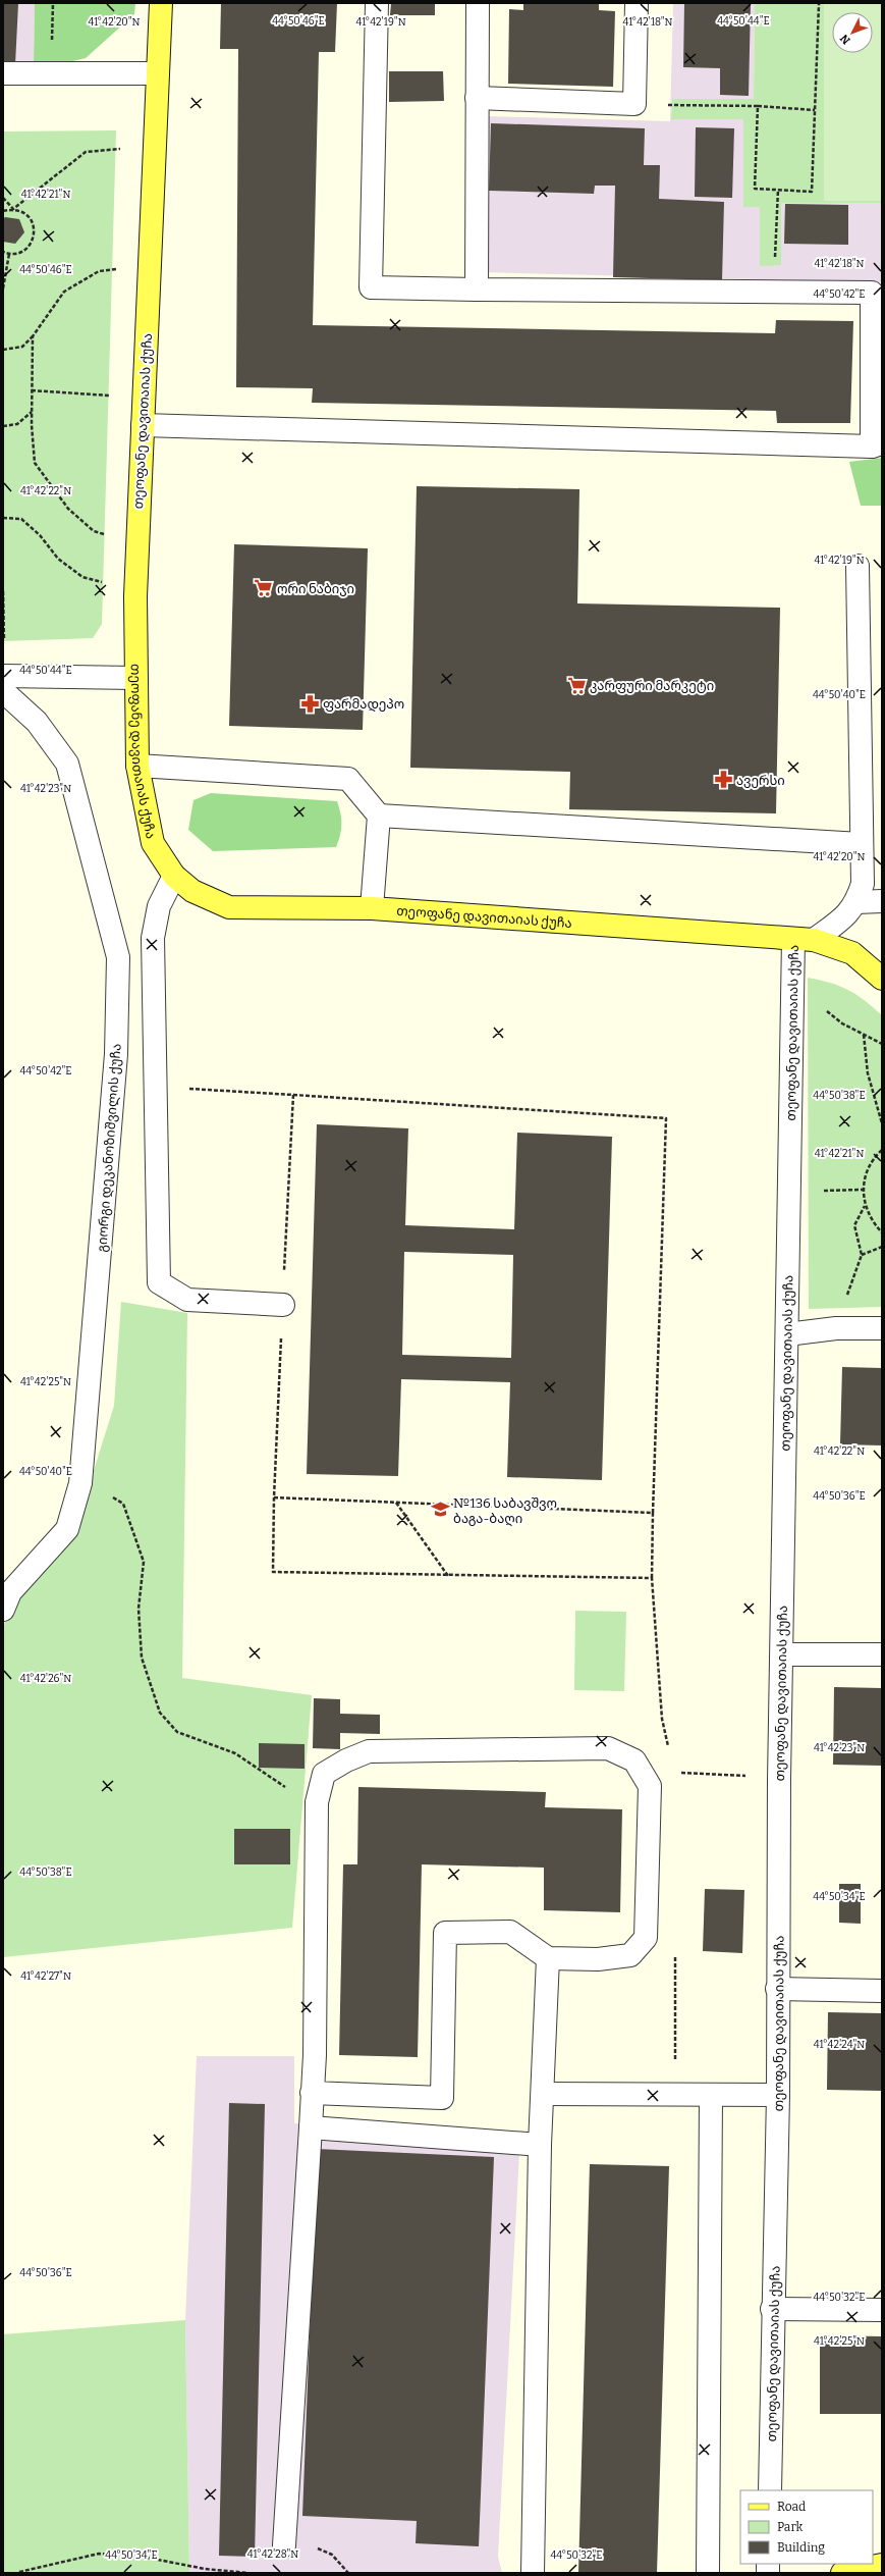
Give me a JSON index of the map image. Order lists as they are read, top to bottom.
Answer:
{
  "streets": {
    "main road": ["თეოფანე დავითაიას ქუჩა"],
    "street": ["გიორგი დეკანოზიშვილის ქუჩა"]
  },
  "places": {
    "supermarket": ["ორი ნაბიჯი", "კარფური მარკეტი"],
    "pharmacy": ["ფარმადეპო", "ავერსი"],
    "school or university": ["№136 საბავშვო ბაგა-ბაღი"]
  },
  "legend": ["Road", "Park", "Building"],
  "north": "bottom left",
  "coordinates": [
    "44°50'46\"E",
    "44°50'44\"E",
    "41°42'20\"N",
    "41°42'19\"N",
    "41°42'18\"N",
    "41°42'21\"N",
    "44°50'42\"E",
    "41°42'22\"N",
    "44°50'40\"E",
    "41°42'23\"N",
    "44°50'38\"E",
    "41°42'25\"N",
    "44°50'36\"E",
    "41°42'26\"N",
    "44°50'34\"E",
    "41°42'27\"N",
    "41°42'24\"N",
    "44°50'32\"E",
    "41°42'28\"N"
  ]
}
